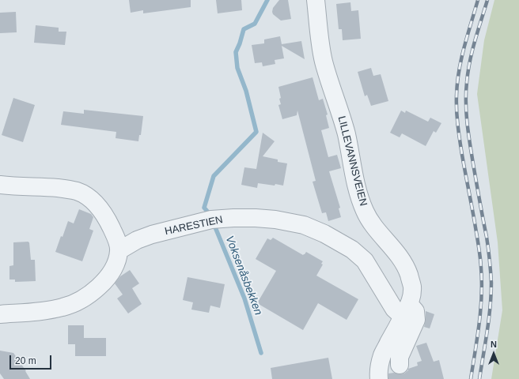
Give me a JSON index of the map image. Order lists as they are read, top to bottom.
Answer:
{
  "streets": {
    "street": ["LILLEVANNSVEIEN", "HARESTIEN"]
  },
  "crossings": [
    ["LILLEVANNSVEIEN", "HARESTIEN"]
  ],
  "water": ["Voksenåsbekken"],
  "scale_bar": "20 m",
  "north": "top"
}
